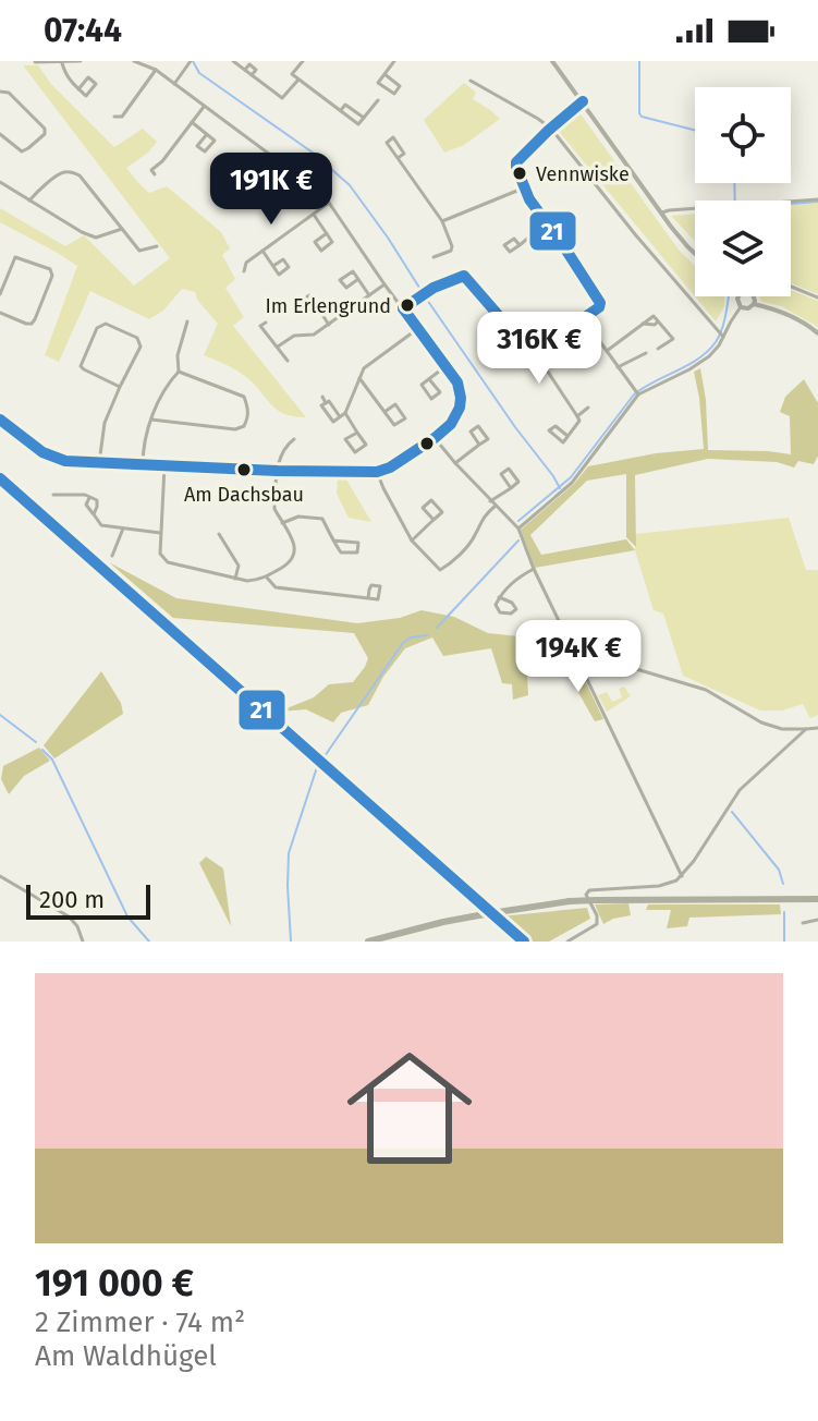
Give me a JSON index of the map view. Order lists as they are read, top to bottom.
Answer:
{
  "places": ["Vennwiske", "Im Erlengrund", "Am Dachsbau"],
  "lines": ["transit line 21"],
  "scale_bar": "200 m",
  "page": {
    "status": "07:44",
    "price": ["191K €", "316K €", "194K €"],
    "scale": "200 m",
    "list": [
      {
        "name": "191 000 €",
        "note": "2 Zimmer · 74 m² · Am Waldhügel"
      }
    ]
  }
}
